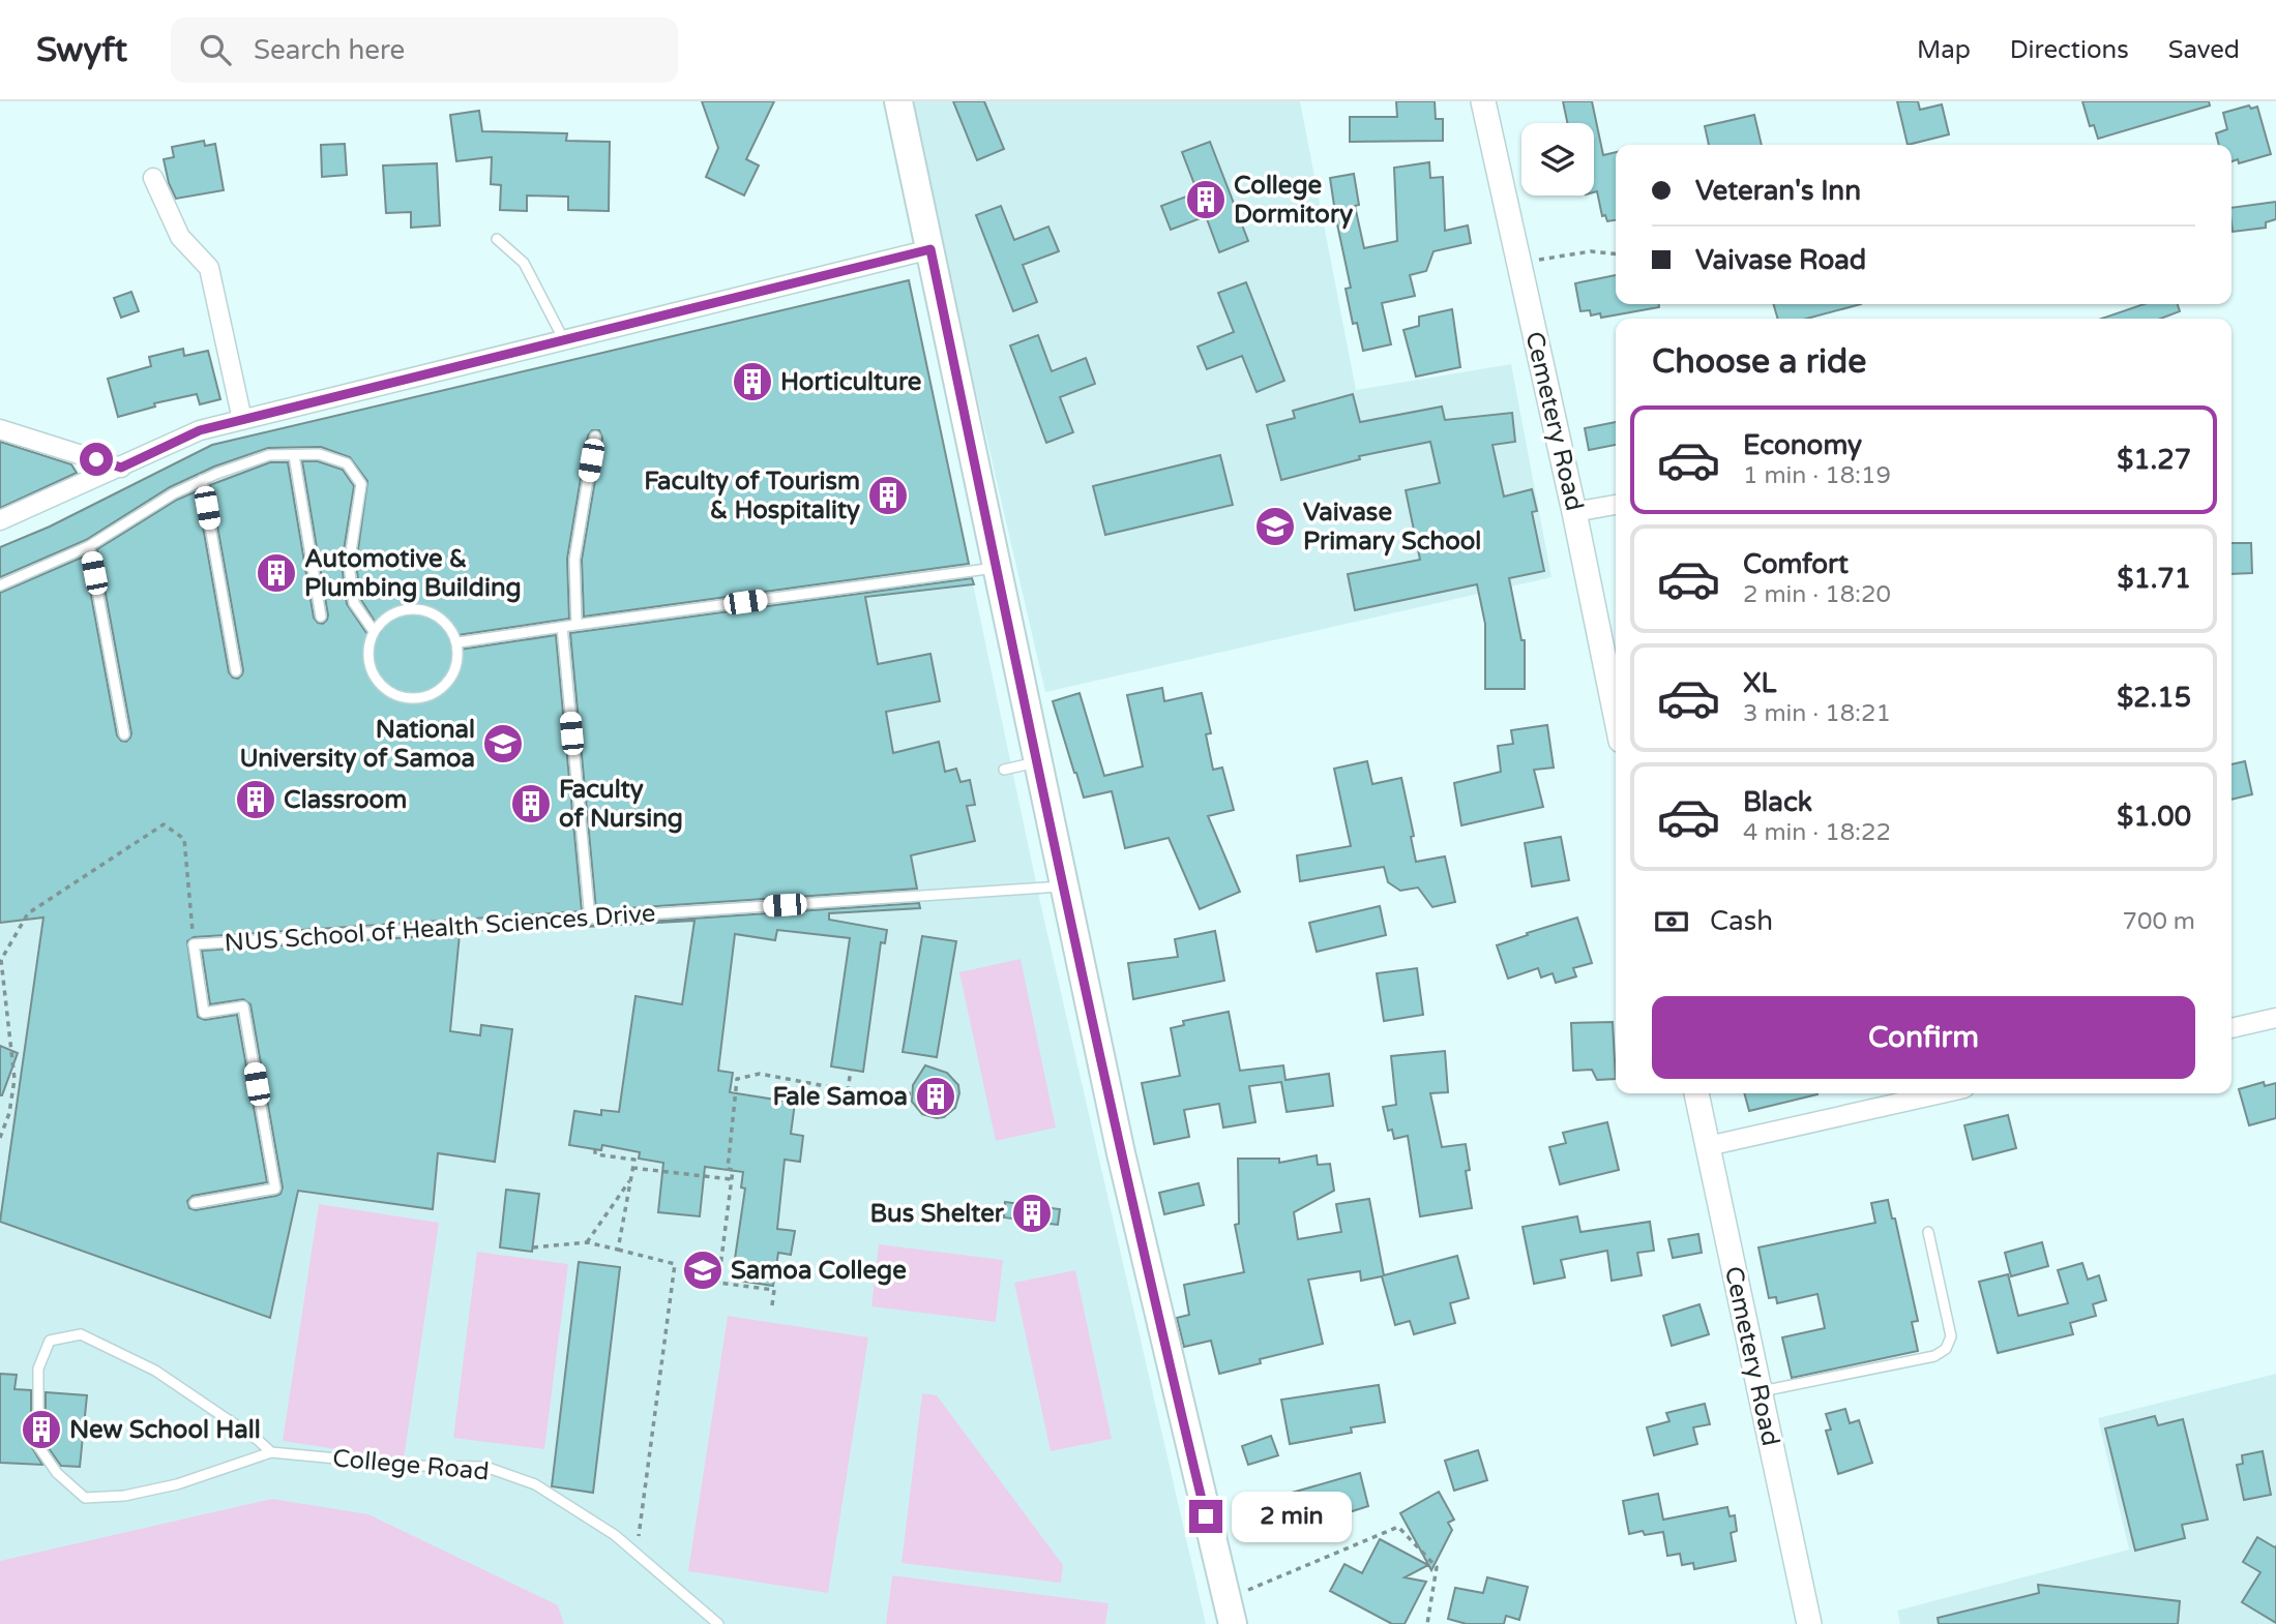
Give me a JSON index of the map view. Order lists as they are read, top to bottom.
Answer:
{
  "streets": {
    "street": ["Cemetery Road"],
    "lane": ["NUS School of Health Sciences Drive", "College Road"]
  },
  "places": {
    "building": [
      "College Dormitory",
      "Horticulture",
      "Faculty of Tourism & Hospitality",
      "Automotive & Plumbing Building",
      "Classroom",
      "Faculty of Nursing",
      "Fale Samoa",
      "Bus Shelter",
      "New School Hall"
    ],
    "school or university": ["Vaivase Primary School", "National University of Samoa", "Samoa College"]
  },
  "page": {
    "header": "Swyft",
    "search": "Search here",
    "nav": ["Map", "Directions", "Saved"],
    "banner": ["Veteran's Inn", "Vaivase Road"],
    "heading": "Choose a ride",
    "list": [
      {
        "name": "Economy",
        "note": "1 min · 18:19",
        "value": "$1.27"
      },
      {
        "name": "Comfort",
        "note": "2 min · 18:20",
        "value": "$1.71"
      },
      {
        "name": "XL",
        "note": "3 min · 18:21",
        "value": "$2.15"
      },
      {
        "name": "Black",
        "note": "4 min · 18:22",
        "value": "$1.00"
      }
    ],
    "pay": ["Cash", "700 m"],
    "buttons": "Confirm",
    "bubble": "2 min"
  }
}
